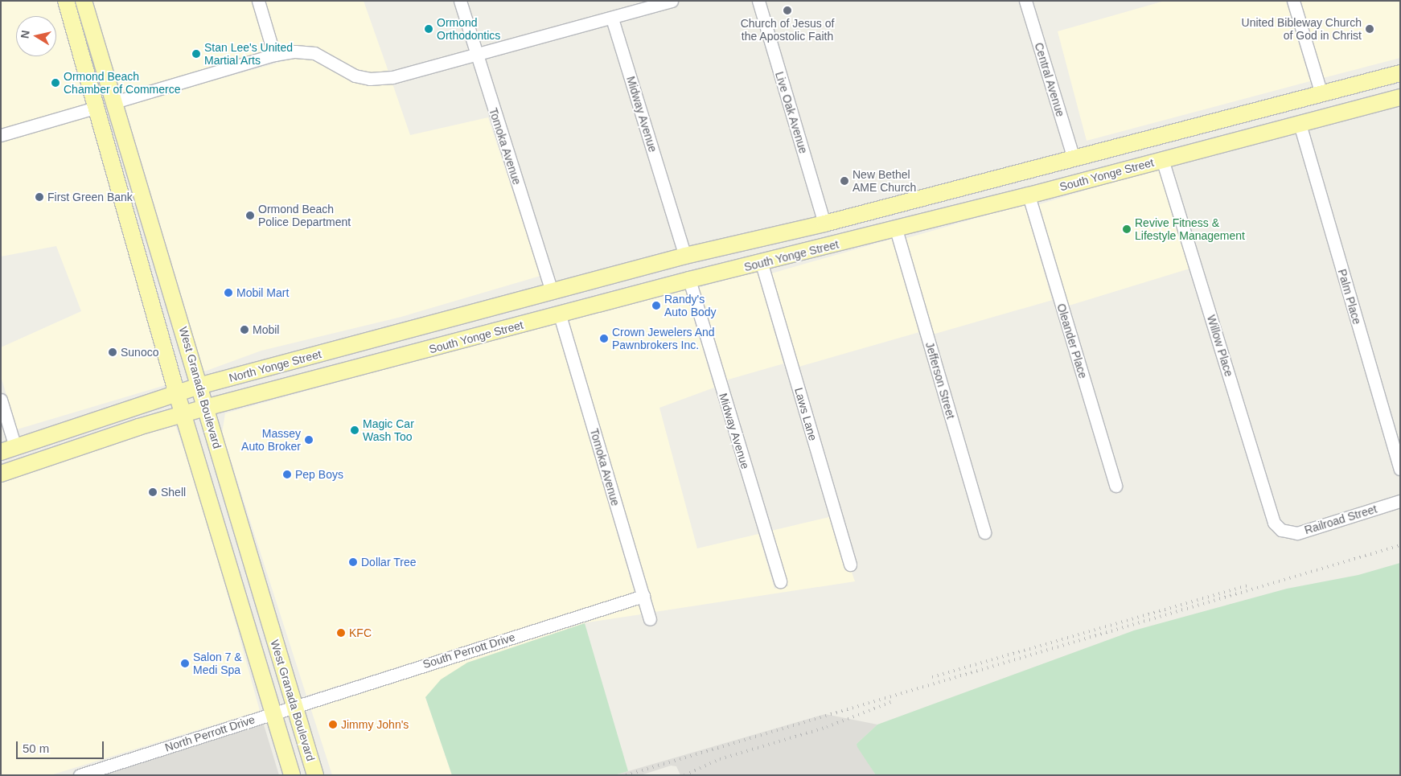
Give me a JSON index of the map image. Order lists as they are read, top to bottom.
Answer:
{
  "streets": {
    "main road": ["South Yonge Street", "North Yonge Street", "West Granada Boulevard"],
    "street": [
      "Central Avenue",
      "Live Oak Avenue",
      "Midway Avenue",
      "Tomoka Avenue",
      "Palm Place",
      "Oleander Place",
      "Willow Place",
      "Jefferson Street",
      "Laws Lane",
      "Railroad Street",
      "South Perrott Drive",
      "North Perrott Drive"
    ]
  },
  "crossings": [
    ["Midway Avenue", "South Yonge Street"],
    ["Tomoka Avenue", "South Yonge Street"],
    ["Tomoka Avenue", "North Yonge Street"],
    ["Tomoka Avenue", "South Perrott Drive"],
    ["South Yonge Street", "Palm Place"],
    ["South Yonge Street", "Oleander Place"],
    ["South Yonge Street", "Willow Place"],
    ["South Yonge Street", "Jefferson Street"],
    ["South Yonge Street", "West Granada Boulevard"],
    ["South Yonge Street", "Laws Lane"],
    ["Willow Place", "Railroad Street"],
    ["North Yonge Street", "West Granada Boulevard"],
    ["West Granada Boulevard", "South Perrott Drive"],
    ["West Granada Boulevard", "North Perrott Drive"],
    ["South Perrott Drive", "North Perrott Drive"]
  ],
  "places": [
    "Church of Jesus of the Apostolic Faith",
    "Ormond Orthodontics",
    "United Bibleway Church of God in Christ",
    "Stan Lee's United Martial Arts",
    "Ormond Beach Chamber of Commerce",
    "New Bethel AME Church",
    "First Green Bank",
    "Ormond Beach Police Department",
    "Revive Fitness & Lifestyle Management",
    "Mobil Mart",
    "Randy's Auto Body",
    "Mobil",
    "Crown Jewelers And Pawnbrokers Inc.",
    "Sunoco",
    "Magic Car Wash Too",
    "Massey Auto Broker",
    "Pep Boys",
    "Shell",
    "Dollar Tree",
    "KFC",
    "Salon 7 & Medi Spa",
    "Jimmy John's"
  ],
  "scale_bar": "50 m",
  "north": "left"
}
